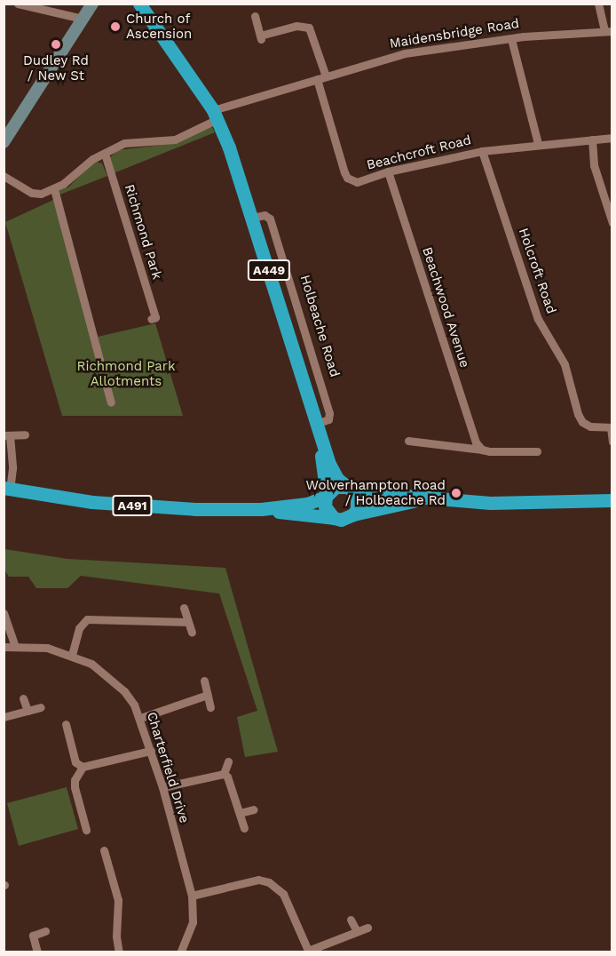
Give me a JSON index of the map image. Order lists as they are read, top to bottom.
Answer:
{
  "streets": {
    "highway": ["A449", "A491"],
    "street": [
      "Maidensbridge Road",
      "Beachcroft Road",
      "Richmond Park",
      "Holcroft Road",
      "Beachwood Avenue",
      "Charterfield Drive"
    ]
  },
  "crossings": [
    ["Maidensbridge Road", "Beachcroft Road"],
    ["Maidensbridge Road", "Richmond Park"],
    ["Maidensbridge Road", "A449"],
    ["Beachcroft Road", "Holcroft Road"],
    ["Beachcroft Road", "Beachwood Avenue"],
    ["A449", "A491"]
  ],
  "parks": ["Richmond Park Allotments"],
  "places": ["Church of Ascension", "Dudley Rd / New St", "Wolverhampton Road / Holbeache Rd"]
}
